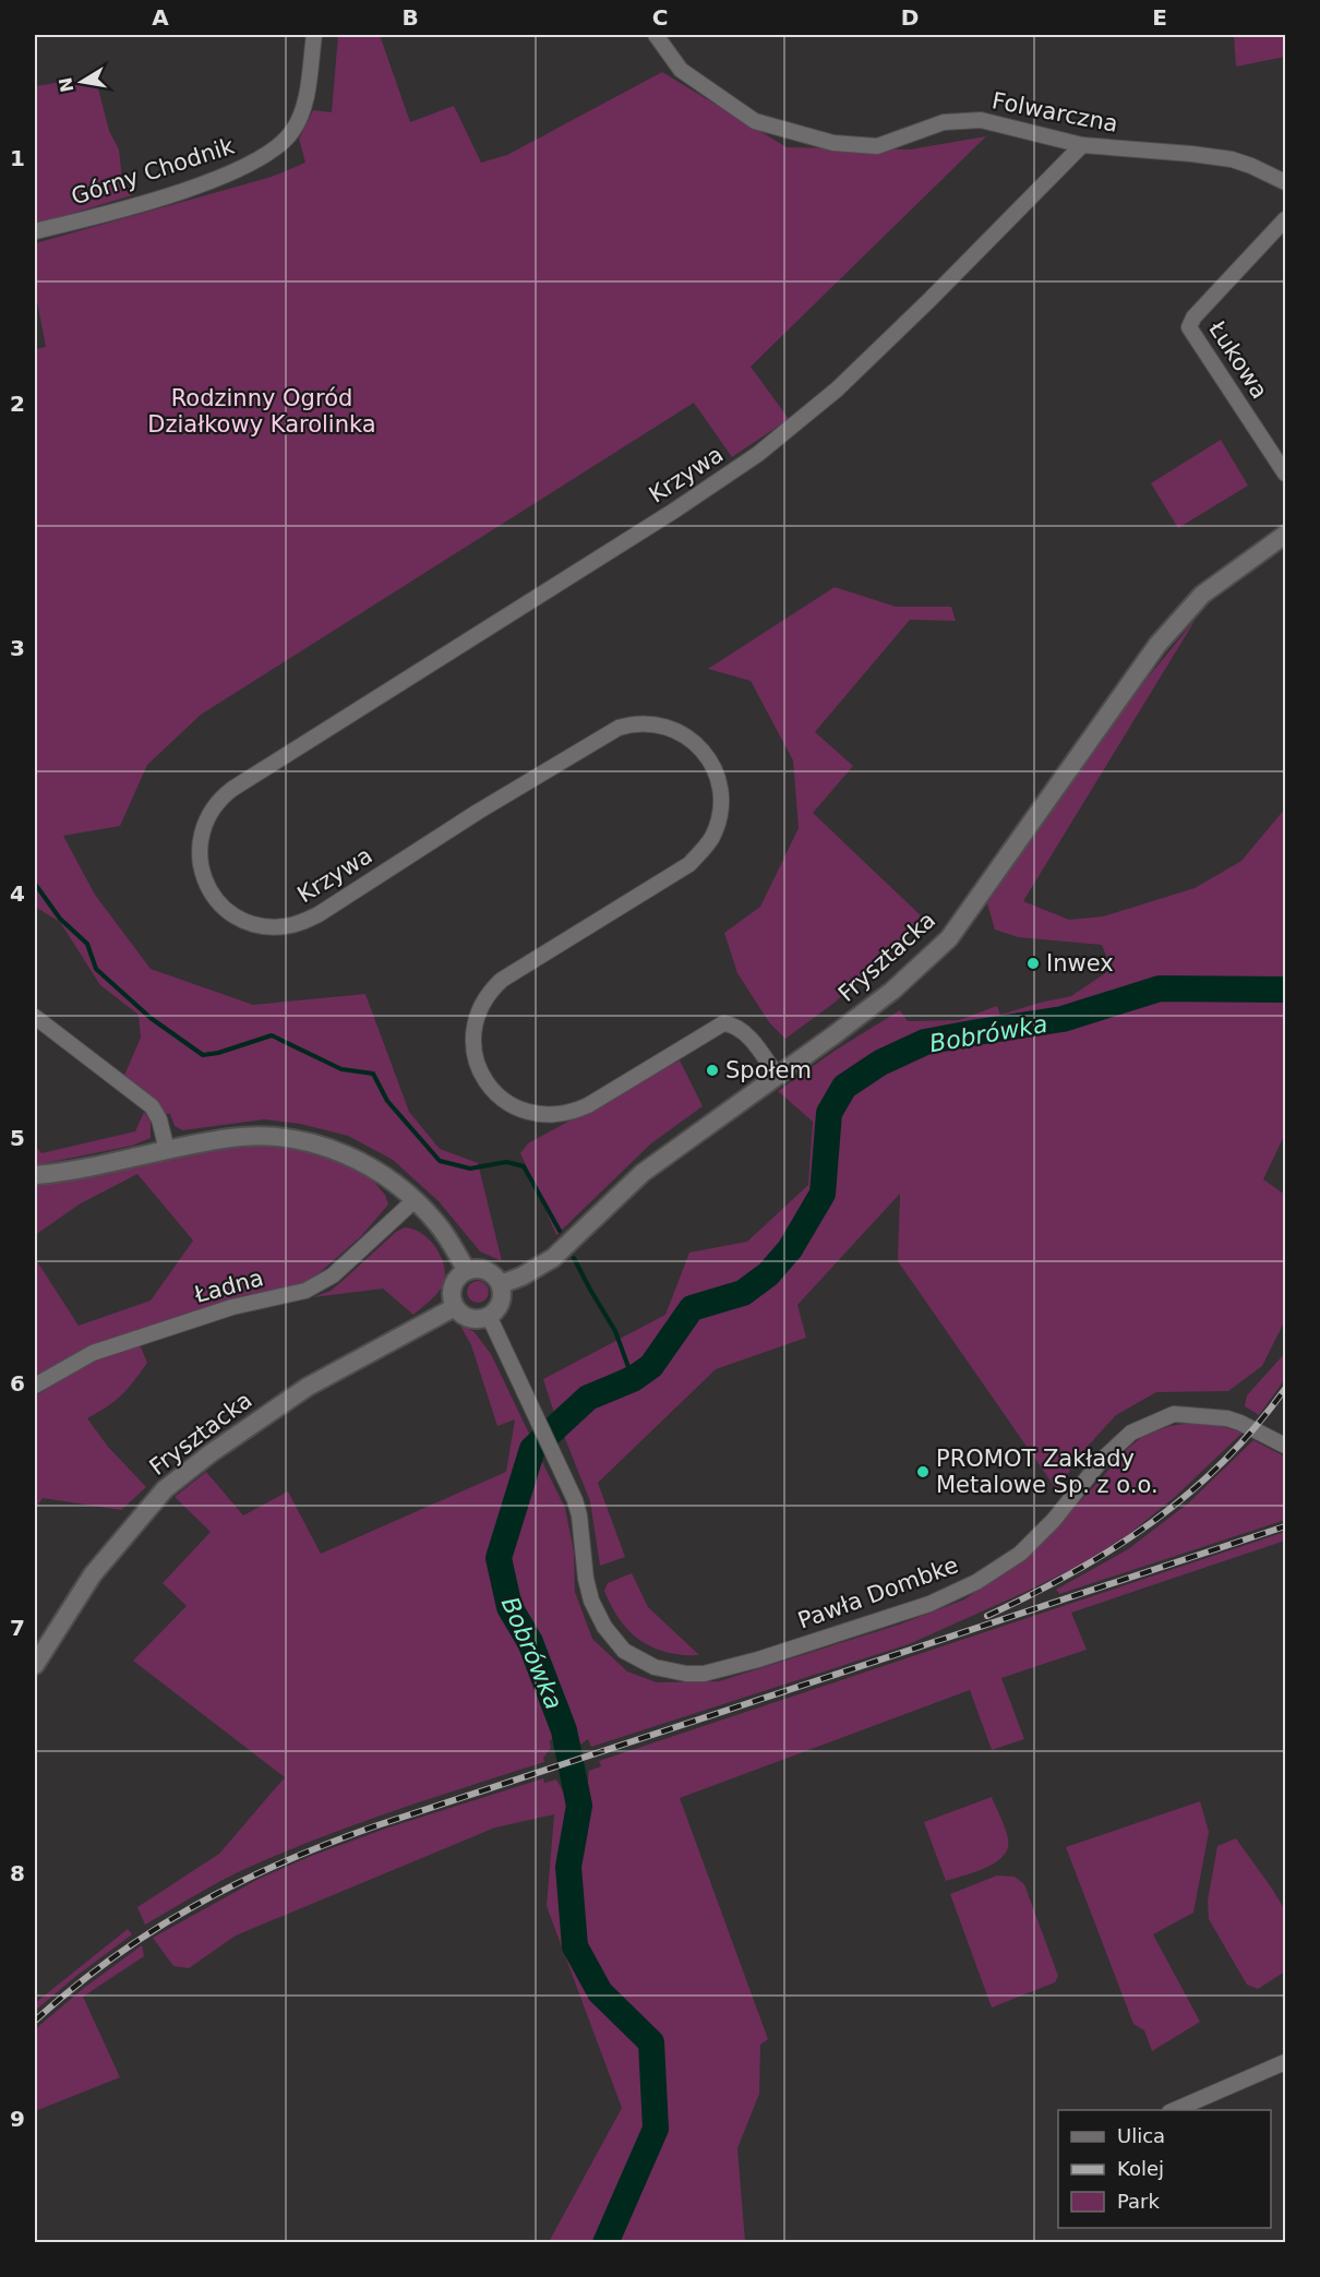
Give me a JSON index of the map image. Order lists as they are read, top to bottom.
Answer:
{
  "streets": {
    "street": [
      "Folwarczna",
      "Górny Chodnik",
      "Łukowa",
      "Krzywa",
      "Frysztacka",
      "Ładna",
      "Pawła Dombke"
    ]
  },
  "crossings": [
    ["Folwarczna", "Krzywa"],
    ["Krzywa", "Frysztacka"],
    ["Frysztacka", "Pawła Dombke"]
  ],
  "water": ["Bobrówka"],
  "parks": ["Rodzinny Ogród Działkowy Karolinka"],
  "places": ["Inwex", "Społem", "PROMOT Zakłady Metalowe Sp. z o.o."],
  "legend": ["Ulica", "Kolej", "Park"],
  "north": "left",
  "grid": {
    "columns": [
      "A",
      "B",
      "C",
      "D",
      "E"
    ],
    "rows": [
      "1",
      "2",
      "3",
      "4",
      "5",
      "6",
      "7",
      "8",
      "9"
    ]
  }
}
